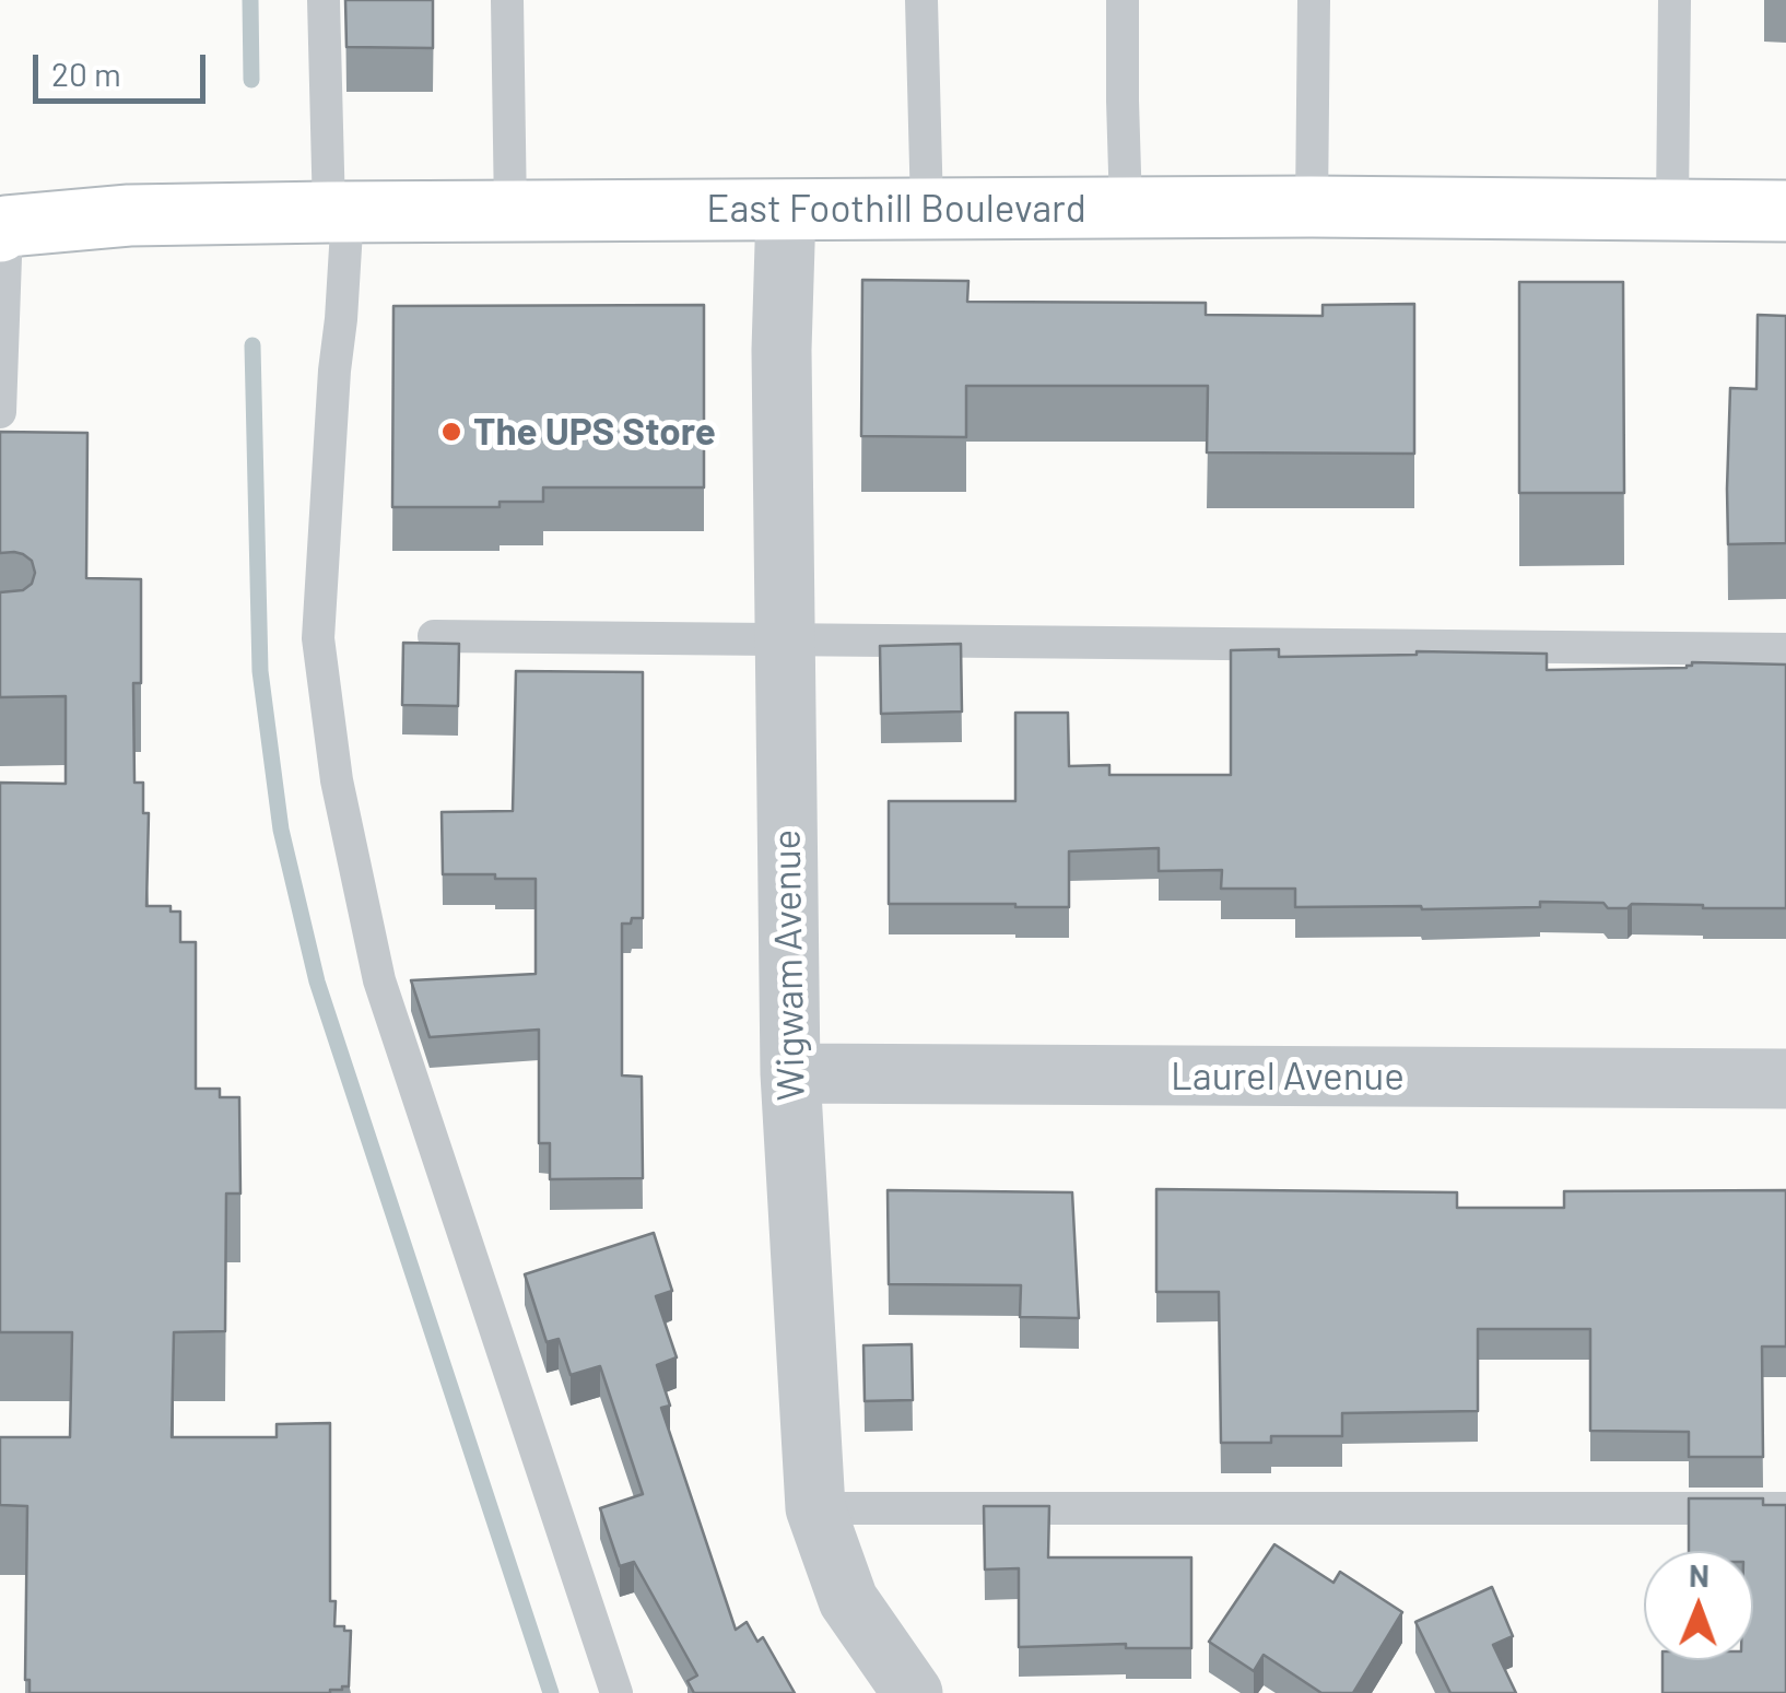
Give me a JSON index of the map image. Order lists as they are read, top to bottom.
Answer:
{
  "streets": {
    "main road": ["East Foothill Boulevard"],
    "street": ["Wigwam Avenue", "Laurel Avenue"]
  },
  "crossings": [
    ["East Foothill Boulevard", "Wigwam Avenue"],
    ["Wigwam Avenue", "Laurel Avenue"]
  ],
  "places": ["The UPS Store"],
  "scale_bar": "20 m",
  "north": "top"
}
